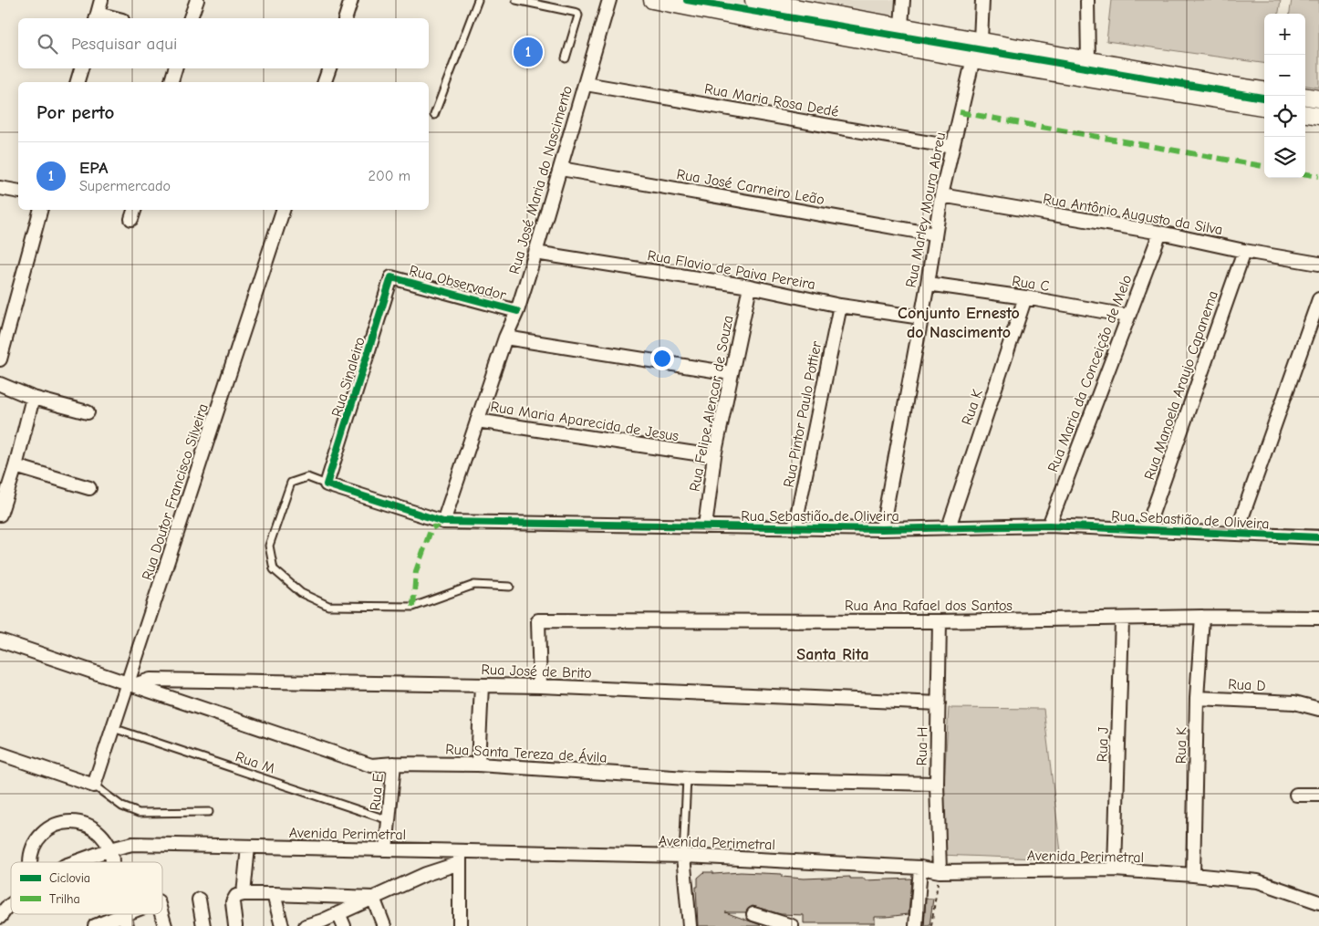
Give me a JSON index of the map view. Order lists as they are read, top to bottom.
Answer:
{
  "streets": {
    "street": [
      "Rua Maria Rosa Dedé",
      "Rua José Maria do Nascimento",
      "Rua José Carneiro Leão",
      "Rua Marley Moura Abreu",
      "Rua Antônio Augusto da Silva",
      "Rua Flavio de Paiva Pereira",
      "Rua Observador",
      "Rua C",
      "Rua Maria da Conceição de Melo",
      "Rua Sinaleiro",
      "Rua Manoela Araujo Capanema",
      "Rua Felipe Alencar de Souza",
      "Rua K",
      "Rua Pintor Paulo Pottier",
      "Rua Maria Aparecida de Jesus",
      "Rua Doutor Francisco Silveira",
      "Rua Sebastião de Oliveira",
      "Rua Ana Rafael dos Santos",
      "Rua José de Brito",
      "Rua D",
      "Rua J",
      "Rua H",
      "Rua Santa Tereza de Ávila",
      "Rua E",
      "Avenida Perimetral"
    ],
    "lane": ["Rua M"]
  },
  "crossings": [
    ["Rua Maria Rosa Dedé", "Rua José Maria do Nascimento"],
    ["Rua Maria Rosa Dedé", "Rua Marley Moura Abreu"],
    ["Rua José Maria do Nascimento", "Rua José Carneiro Leão"],
    ["Rua José Maria do Nascimento", "Rua Flavio de Paiva Pereira"],
    ["Rua José Maria do Nascimento", "Rua Observador"],
    ["Rua José Maria do Nascimento", "Rua Maria Aparecida de Jesus"],
    ["Rua José Maria do Nascimento", "Rua Sebastião de Oliveira"],
    ["Rua José Carneiro Leão", "Rua Marley Moura Abreu"],
    ["Rua Marley Moura Abreu", "Rua Antônio Augusto da Silva"],
    ["Rua Marley Moura Abreu", "Rua Flavio de Paiva Pereira"],
    ["Rua Marley Moura Abreu", "Rua C"],
    ["Rua Marley Moura Abreu", "Rua Sebastião de Oliveira"],
    ["Rua Antônio Augusto da Silva", "Rua Maria da Conceição de Melo"],
    ["Rua Antônio Augusto da Silva", "Rua Manoela Araujo Capanema"],
    ["Rua Flavio de Paiva Pereira", "Rua Felipe Alencar de Souza"],
    ["Rua Flavio de Paiva Pereira", "Rua Pintor Paulo Pottier"],
    ["Rua Observador", "Rua Sinaleiro"],
    ["Rua C", "Rua Maria da Conceição de Melo"],
    ["Rua C", "Rua K"],
    ["Rua Maria da Conceição de Melo", "Rua Sebastião de Oliveira"],
    ["Rua Sinaleiro", "Rua Sebastião de Oliveira"],
    ["Rua Manoela Araujo Capanema", "Rua Sebastião de Oliveira"],
    ["Rua Felipe Alencar de Souza", "Rua Maria Aparecida de Jesus"],
    ["Rua Felipe Alencar de Souza", "Rua Sebastião de Oliveira"],
    ["Rua K", "Rua Sebastião de Oliveira"],
    ["Rua K", "Rua Ana Rafael dos Santos"],
    ["Rua K", "Rua D"],
    ["Rua K", "Avenida Perimetral"],
    ["Rua Pintor Paulo Pottier", "Rua Sebastião de Oliveira"],
    ["Rua Doutor Francisco Silveira", "Rua José de Brito"],
    ["Rua Doutor Francisco Silveira", "Rua Santa Tereza de Ávila"],
    ["Rua Doutor Francisco Silveira", "Rua M"],
    ["Rua Ana Rafael dos Santos", "Rua José de Brito"],
    ["Rua Ana Rafael dos Santos", "Rua J"],
    ["Rua Ana Rafael dos Santos", "Rua H"],
    ["Rua José de Brito", "Rua H"],
    ["Rua José de Brito", "Rua Santa Tereza de Ávila"],
    ["Rua J", "Avenida Perimetral"],
    ["Rua H", "Rua Santa Tereza de Ávila"],
    ["Rua H", "Avenida Perimetral"],
    ["Rua Santa Tereza de Ávila", "Rua E"],
    ["Rua M", "Rua E"],
    ["Rua E", "Avenida Perimetral"]
  ],
  "districts": ["Conjunto Ernesto do Nascimento", "Santa Rita"],
  "legend": ["Ciclovia", "Trilha"],
  "page": {
    "map_buttons": ["+", "−"],
    "search": "Pesquisar aqui",
    "pins": "1",
    "heading": "Por perto",
    "list": [
      {
        "mark": "1",
        "name": "EPA",
        "note": "Supermercado",
        "value": "200 m"
      }
    ]
  }
}
